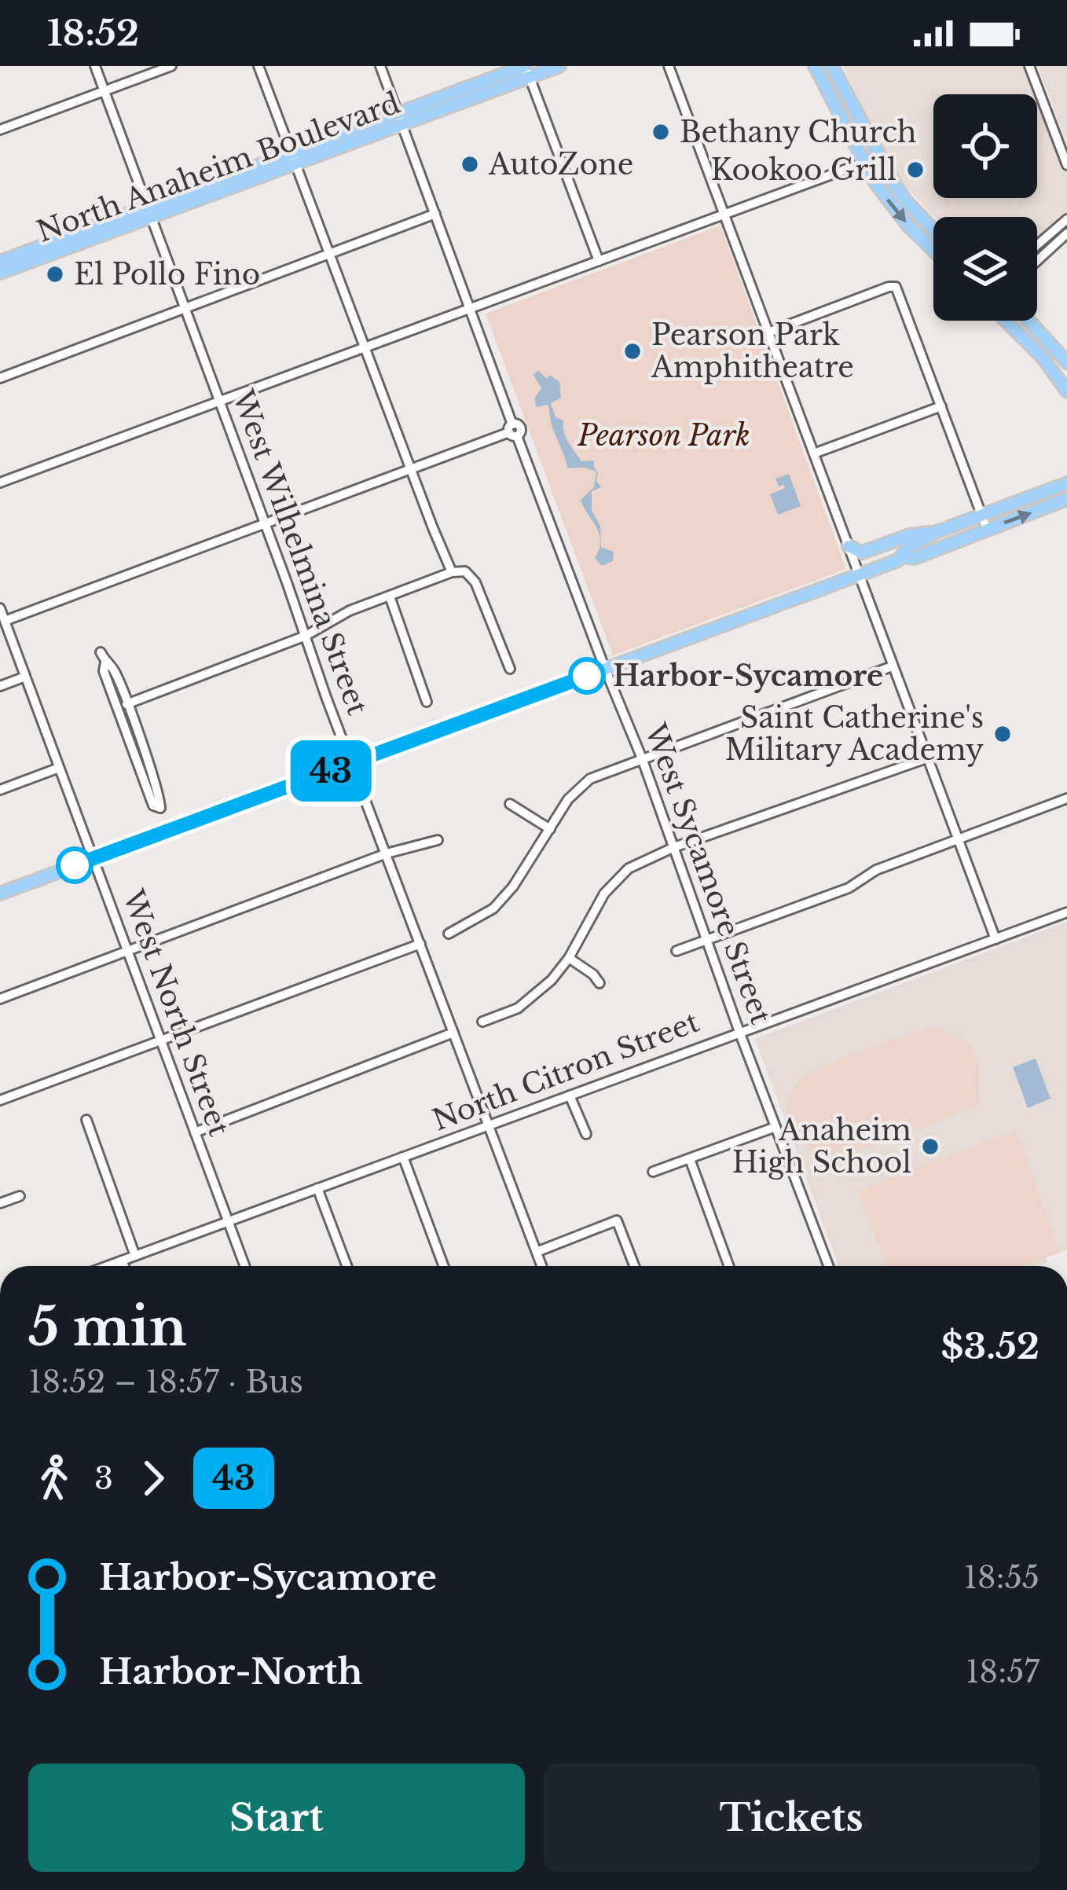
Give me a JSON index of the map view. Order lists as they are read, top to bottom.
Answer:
{
  "streets": {
    "main road": ["North Anaheim Boulevard"],
    "street": [
      "West Wilhelmina Street",
      "West Sycamore Street",
      "West North Street",
      "North Citron Street"
    ]
  },
  "crossings": [
    ["North Anaheim Boulevard", "West Wilhelmina Street"],
    ["North Anaheim Boulevard", "West Sycamore Street"],
    ["West Wilhelmina Street", "North Citron Street"],
    ["West Sycamore Street", "North Citron Street"],
    ["West North Street", "North Citron Street"]
  ],
  "parks": ["Pearson Park"],
  "places": [
    "Bethany Church",
    "AutoZone",
    "Kookoo Grill",
    "El Pollo Fino",
    "Pearson Park Amphitheatre",
    "Harbor-Sycamore",
    "Saint Catherine's Military Academy",
    "Anaheim High School"
  ],
  "lines": ["bus line 43"],
  "page": {
    "status": "18:52",
    "on_map": "43",
    "heading": ["5 min", "18:52 – 18:57 · Bus", "$3.52"],
    "legs": ["3", "43"],
    "list": [
      {
        "name": "Harbor-Sycamore",
        "value": "18:55"
      },
      {
        "name": "Harbor-North",
        "value": "18:57"
      }
    ],
    "buttons": ["Start", "Tickets"]
  }
}
